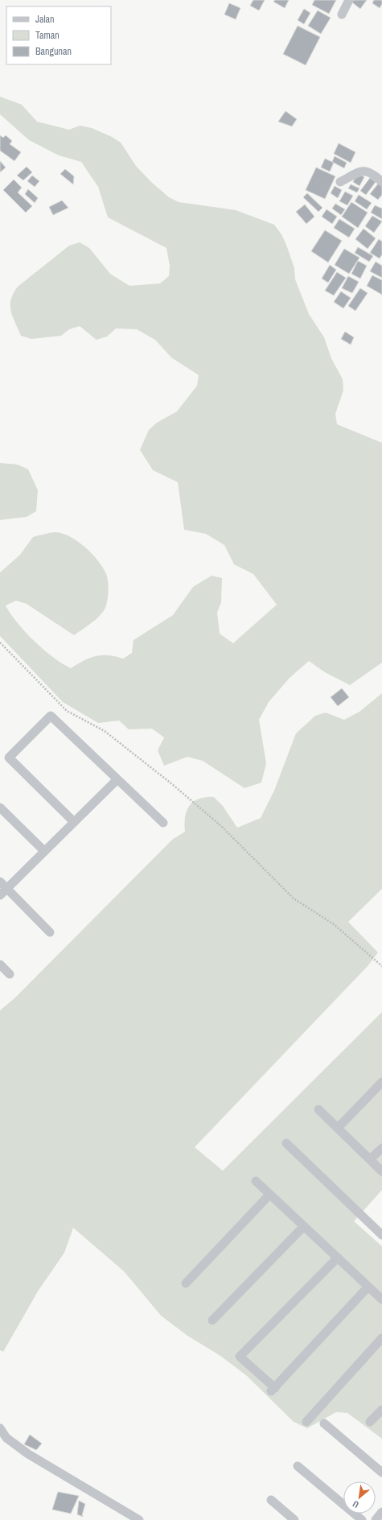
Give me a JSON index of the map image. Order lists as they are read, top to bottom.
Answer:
{
  "legend": ["Jalan", "Taman", "Bangunan"],
  "north": "bottom left"
}
